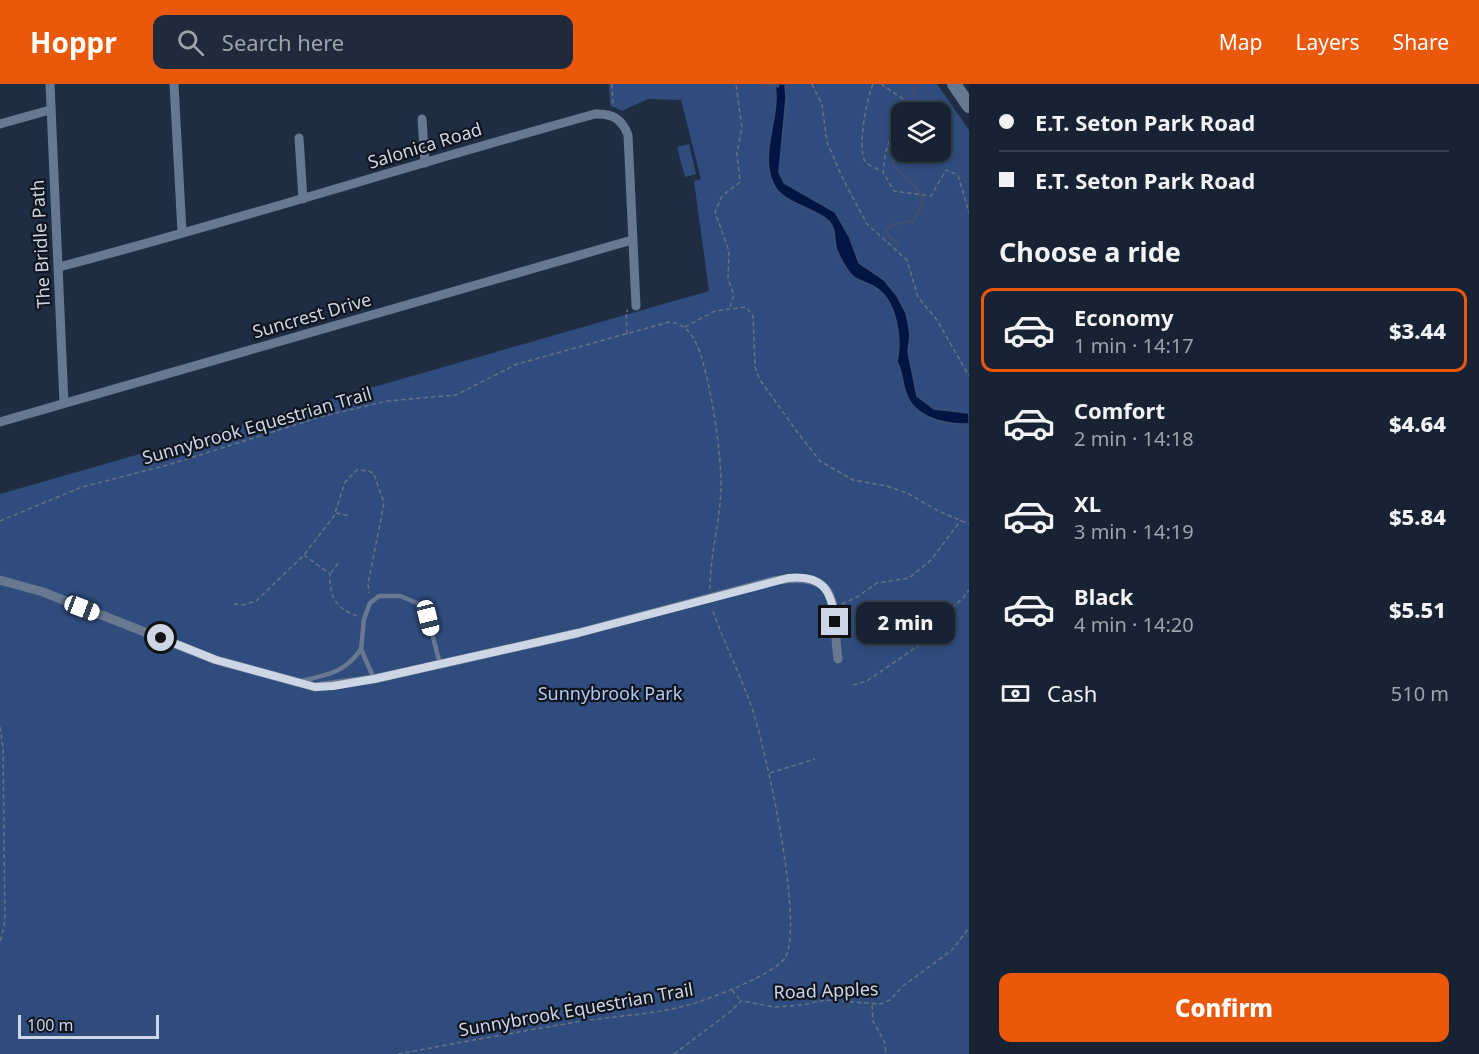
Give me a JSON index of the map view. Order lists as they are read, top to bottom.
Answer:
{
  "streets": {
    "street": ["Salonica Road", "The Bridle Path", "Suncrest Drive"],
    "path": ["Sunnybrook Equestrian Trail", "Road Apples"]
  },
  "crossings": [
    ["Salonica Road", "The Bridle Path"],
    ["Salonica Road", "Suncrest Drive"],
    ["The Bridle Path", "Suncrest Drive"]
  ],
  "parks": ["Sunnybrook Park"],
  "scale_bar": "100 m",
  "page": {
    "header": "Hoppr",
    "search": "Search here",
    "nav": ["Map", "Layers", "Share"],
    "banner": ["E.T. Seton Park Road", "E.T. Seton Park Road"],
    "heading": "Choose a ride",
    "list": [
      {
        "name": "Economy",
        "note": "1 min · 14:17",
        "value": "$3.44"
      },
      {
        "name": "Comfort",
        "note": "2 min · 14:18",
        "value": "$4.64"
      },
      {
        "name": "XL",
        "note": "3 min · 14:19",
        "value": "$5.84"
      },
      {
        "name": "Black",
        "note": "4 min · 14:20",
        "value": "$5.51"
      }
    ],
    "bubble": "2 min",
    "pay": ["Cash", "510 m"],
    "buttons": "Confirm",
    "scale": "100 m"
  }
}
